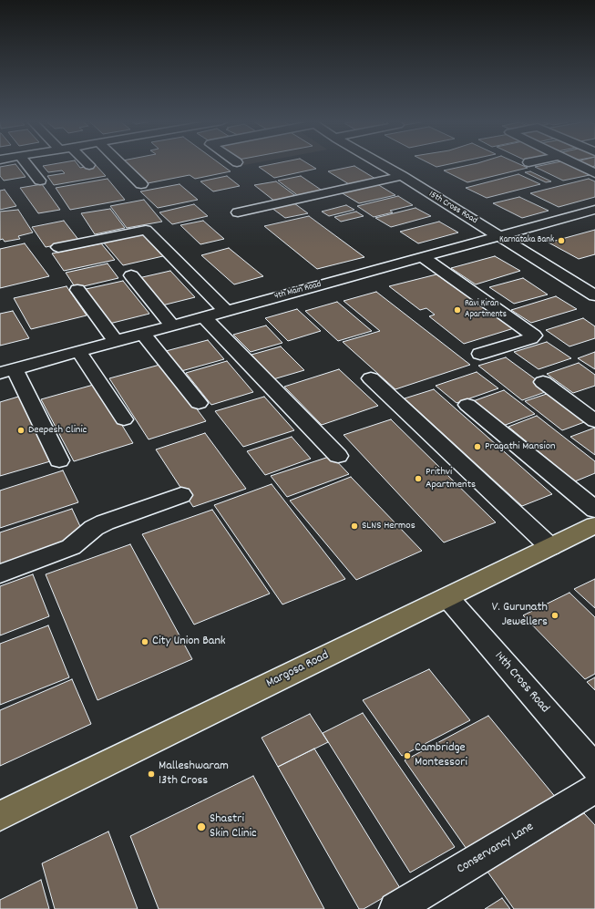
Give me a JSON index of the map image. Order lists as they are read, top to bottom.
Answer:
{
  "streets": {
    "main road": ["Margosa Road"],
    "street": [
      "15th Cross Road",
      "4th Main Road",
      "14th Cross Road",
      "Conservancy Lane"
    ]
  },
  "crossings": [
    ["15th Cross Road", "4th Main Road"],
    ["Margosa Road", "14th Cross Road"]
  ],
  "places": [
    "Karnataka Bank",
    "Ravi Kiran Apartments",
    "Deepesh Clinic",
    "Pragathi Mansion",
    "Prithvi Apartments",
    "SLNS Hermos",
    "V. Gurunath Jewellers",
    "City Union Bank",
    "Cambridge Montessori",
    "Malleshwaram 13th Cross",
    "Shastri Skin Clinic"
  ]
}
